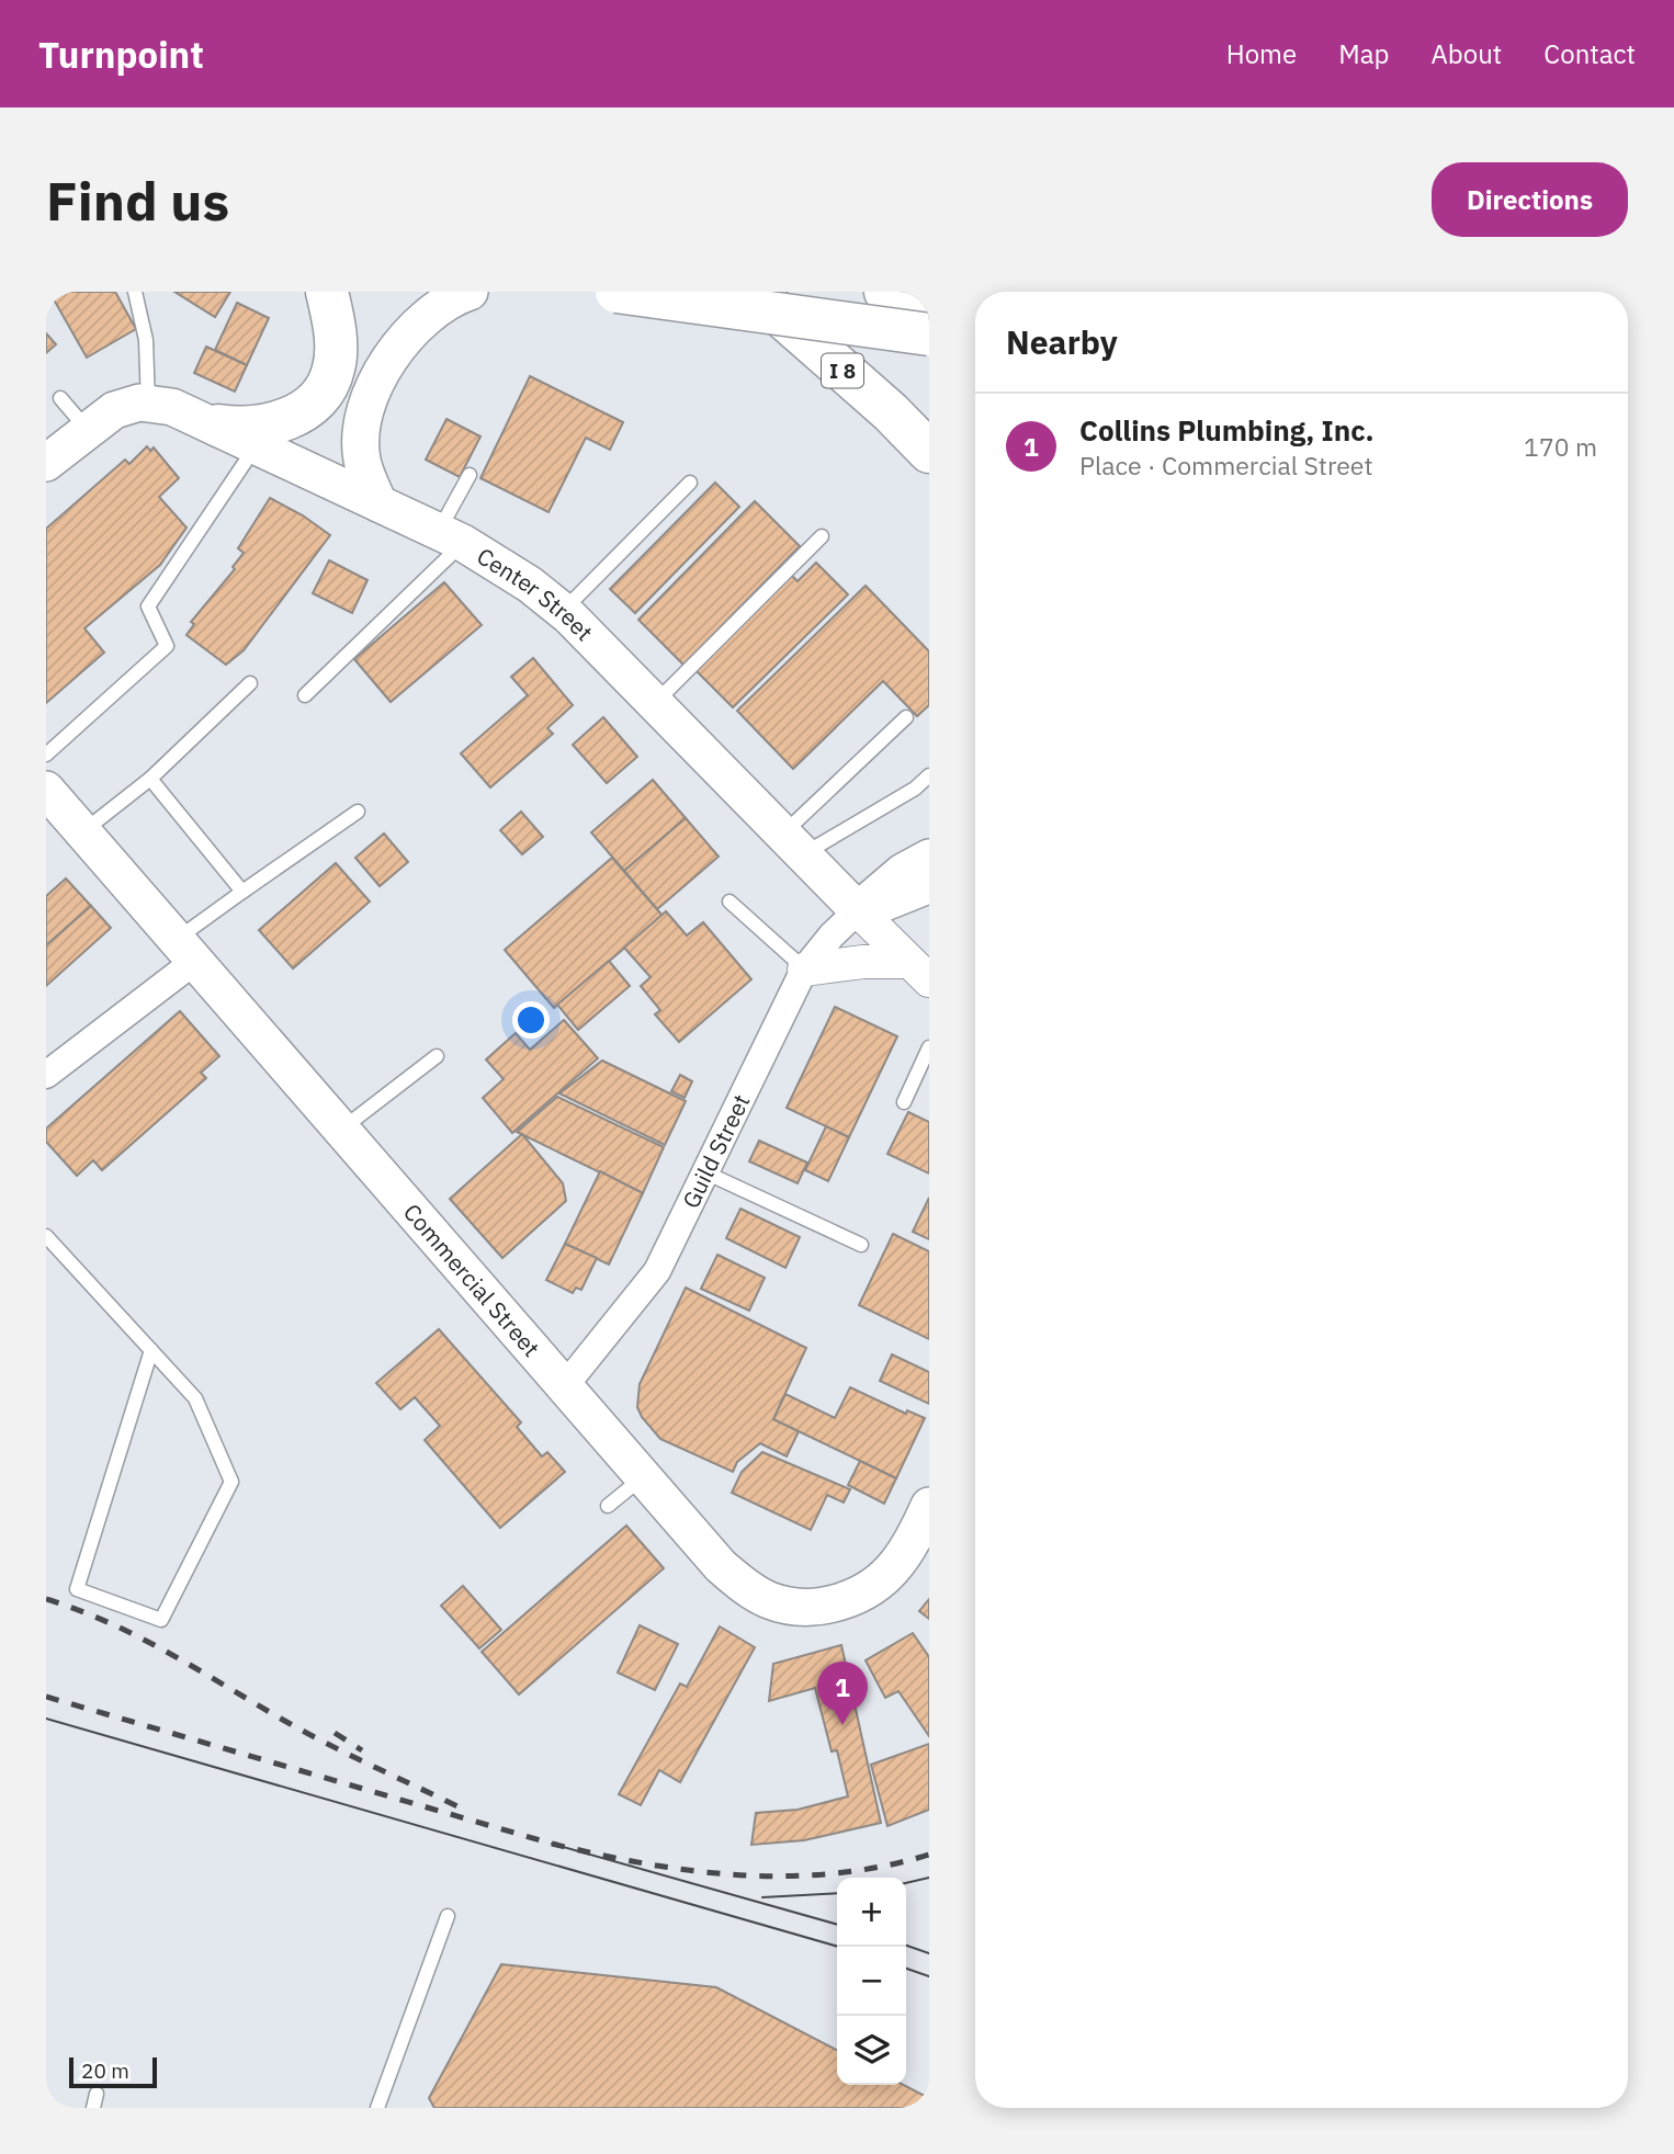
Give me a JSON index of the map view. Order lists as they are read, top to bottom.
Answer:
{
  "streets": {
    "highway": ["I 8"],
    "main road": ["Center Street", "Commercial Street"],
    "street": ["Guild Street"]
  },
  "crossings": [
    ["Center Street", "Guild Street"],
    ["Guild Street", "Commercial Street"]
  ],
  "scale_bar": "20 m",
  "page": {
    "header": "Turnpoint",
    "nav": [
      "Home",
      "Map",
      "About",
      "Contact"
    ],
    "buttons": "Directions",
    "title": "Find us",
    "heading": "Nearby",
    "list": [
      {
        "mark": "1",
        "name": "Collins Plumbing, Inc.",
        "note": "Place · Commercial Street",
        "value": "170 m"
      }
    ],
    "pins": "1",
    "map_buttons": ["+", "−"],
    "scale": "20 m"
  }
}
